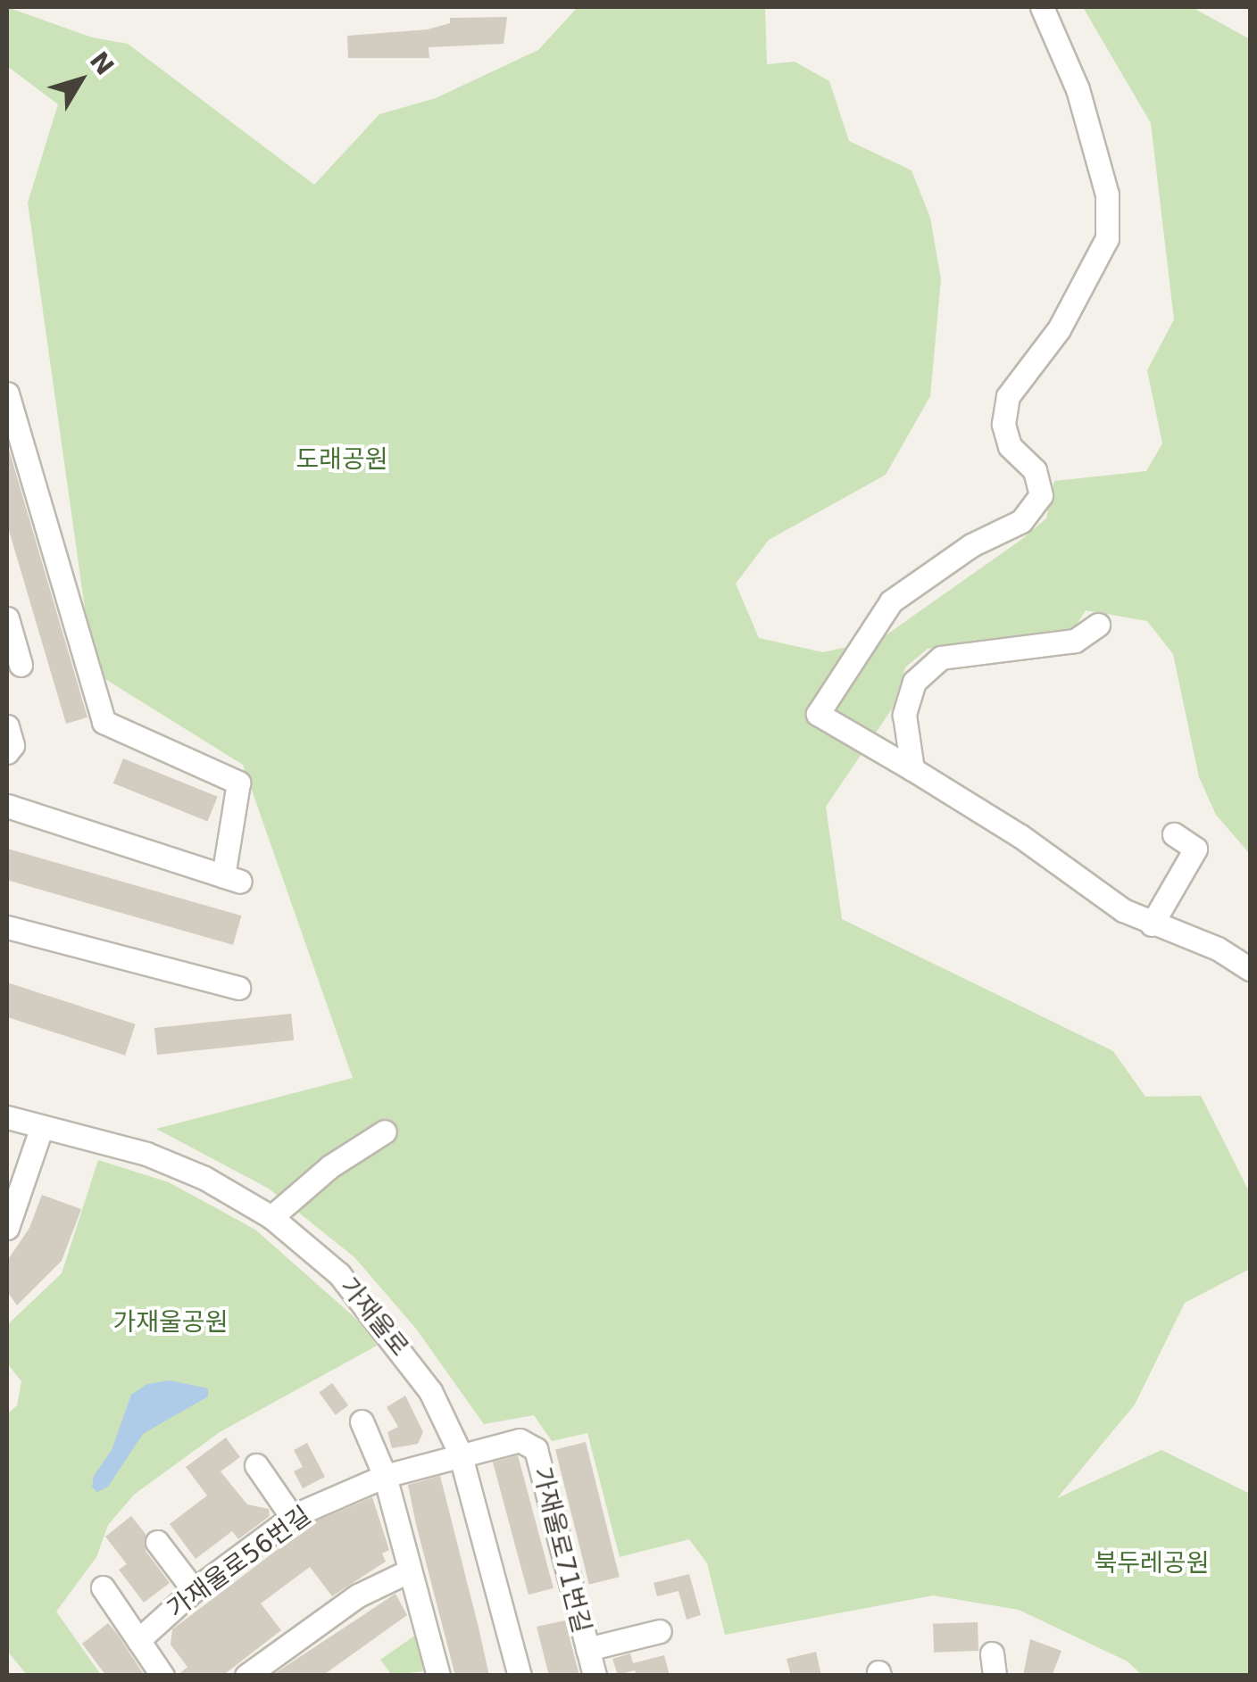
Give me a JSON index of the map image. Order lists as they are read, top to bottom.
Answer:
{
  "streets": {
    "street": ["가재울로", "가재울로71번길", "가재울로56번길"]
  },
  "crossings": [
    ["가재울로", "가재울로71번길"],
    ["가재울로", "가재울로56번길"],
    ["가재울로71번길", "가재울로56번길"]
  ],
  "parks": ["도래공원", "가재울공원", "북두레공원"],
  "north": "top right"
}
